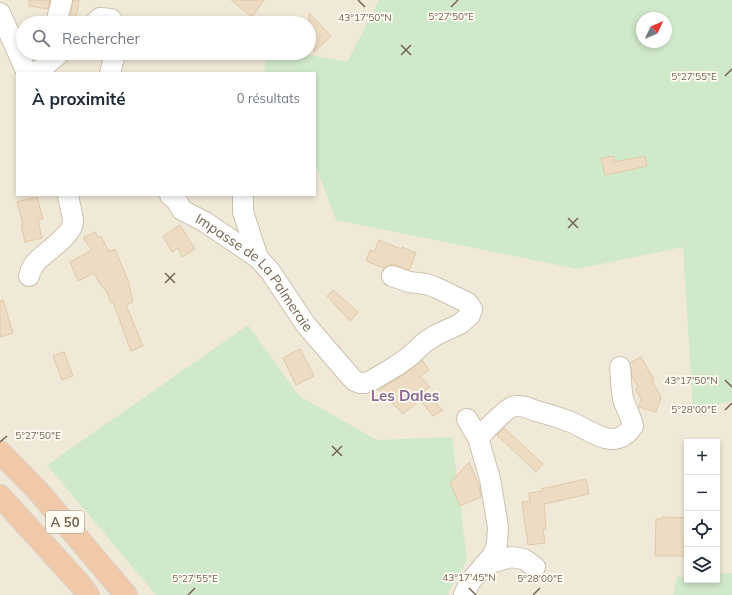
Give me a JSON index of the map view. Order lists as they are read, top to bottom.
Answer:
{
  "streets": {
    "highway": ["A 50"],
    "street": ["Impasse de La Palmeraie"]
  },
  "districts": ["Les Dales"],
  "north": "top right",
  "page": {
    "search": "Rechercher",
    "heading": ["À proximité", "0 résultats"],
    "map_buttons": ["+", "−"]
  },
  "coordinates": [
    "5°27'50\"E",
    "43°17'50\"N",
    "5°27'55\"E",
    "5°28'00\"E",
    "43°17'45\"N"
  ]
}
